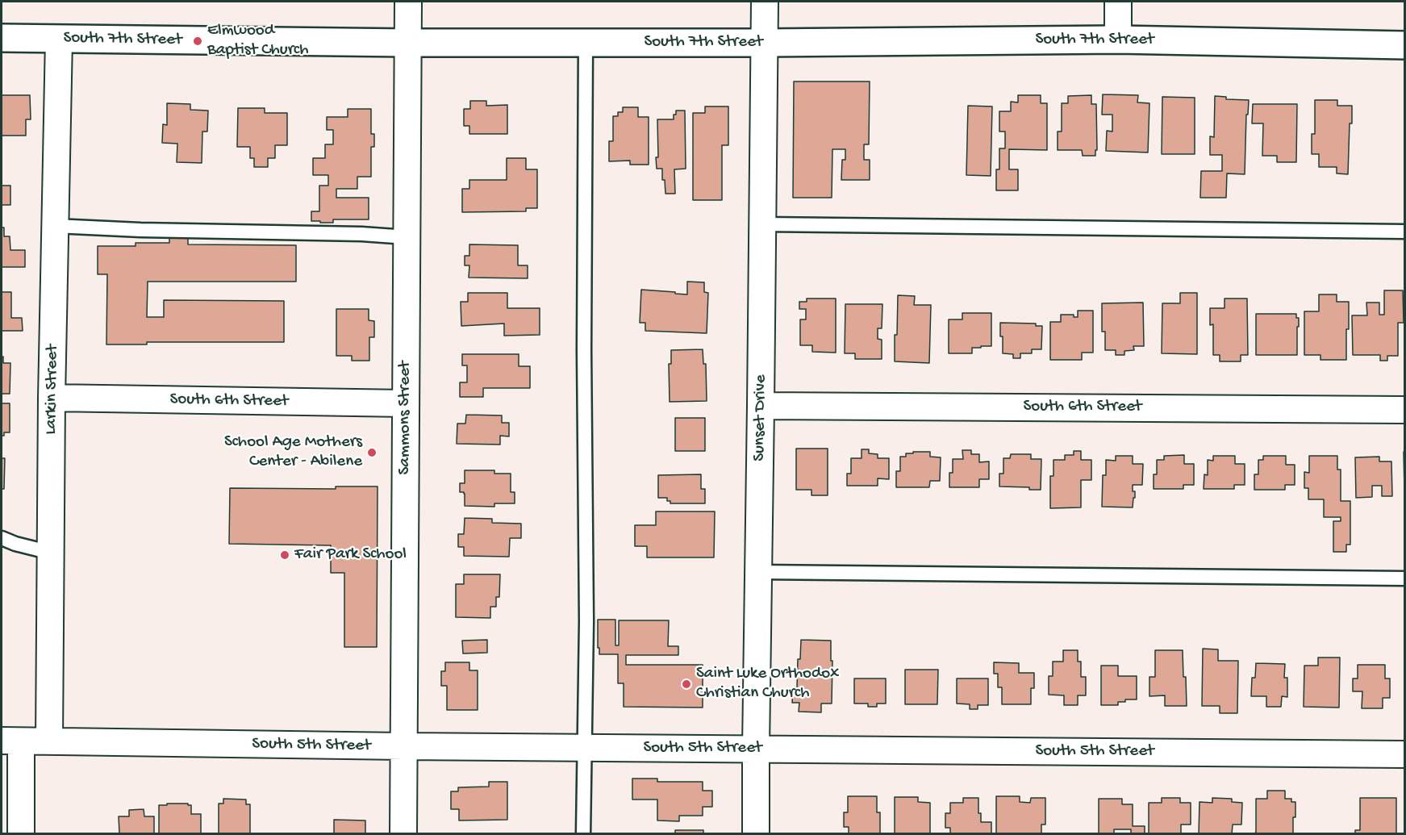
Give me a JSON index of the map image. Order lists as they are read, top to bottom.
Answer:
{
  "streets": {
    "main road": ["South 7th Street"],
    "street": [
      "Larkin Street",
      "South 6th Street",
      "Sammons Street",
      "Sunset Drive",
      "South 5th Street"
    ]
  },
  "crossings": [
    ["South 7th Street", "Larkin Street"],
    ["South 7th Street", "Sammons Street"],
    ["South 7th Street", "Sunset Drive"],
    ["Larkin Street", "South 6th Street"],
    ["Larkin Street", "South 5th Street"],
    ["South 6th Street", "Sammons Street"],
    ["South 6th Street", "Sunset Drive"],
    ["Sammons Street", "South 5th Street"],
    ["Sunset Drive", "South 5th Street"]
  ],
  "places": [
    "Elmwood Baptist Church",
    "School Age Mothers Center - Abilene",
    "Fair Park School",
    "Saint Luke Orthodox Christian Church"
  ]
}
